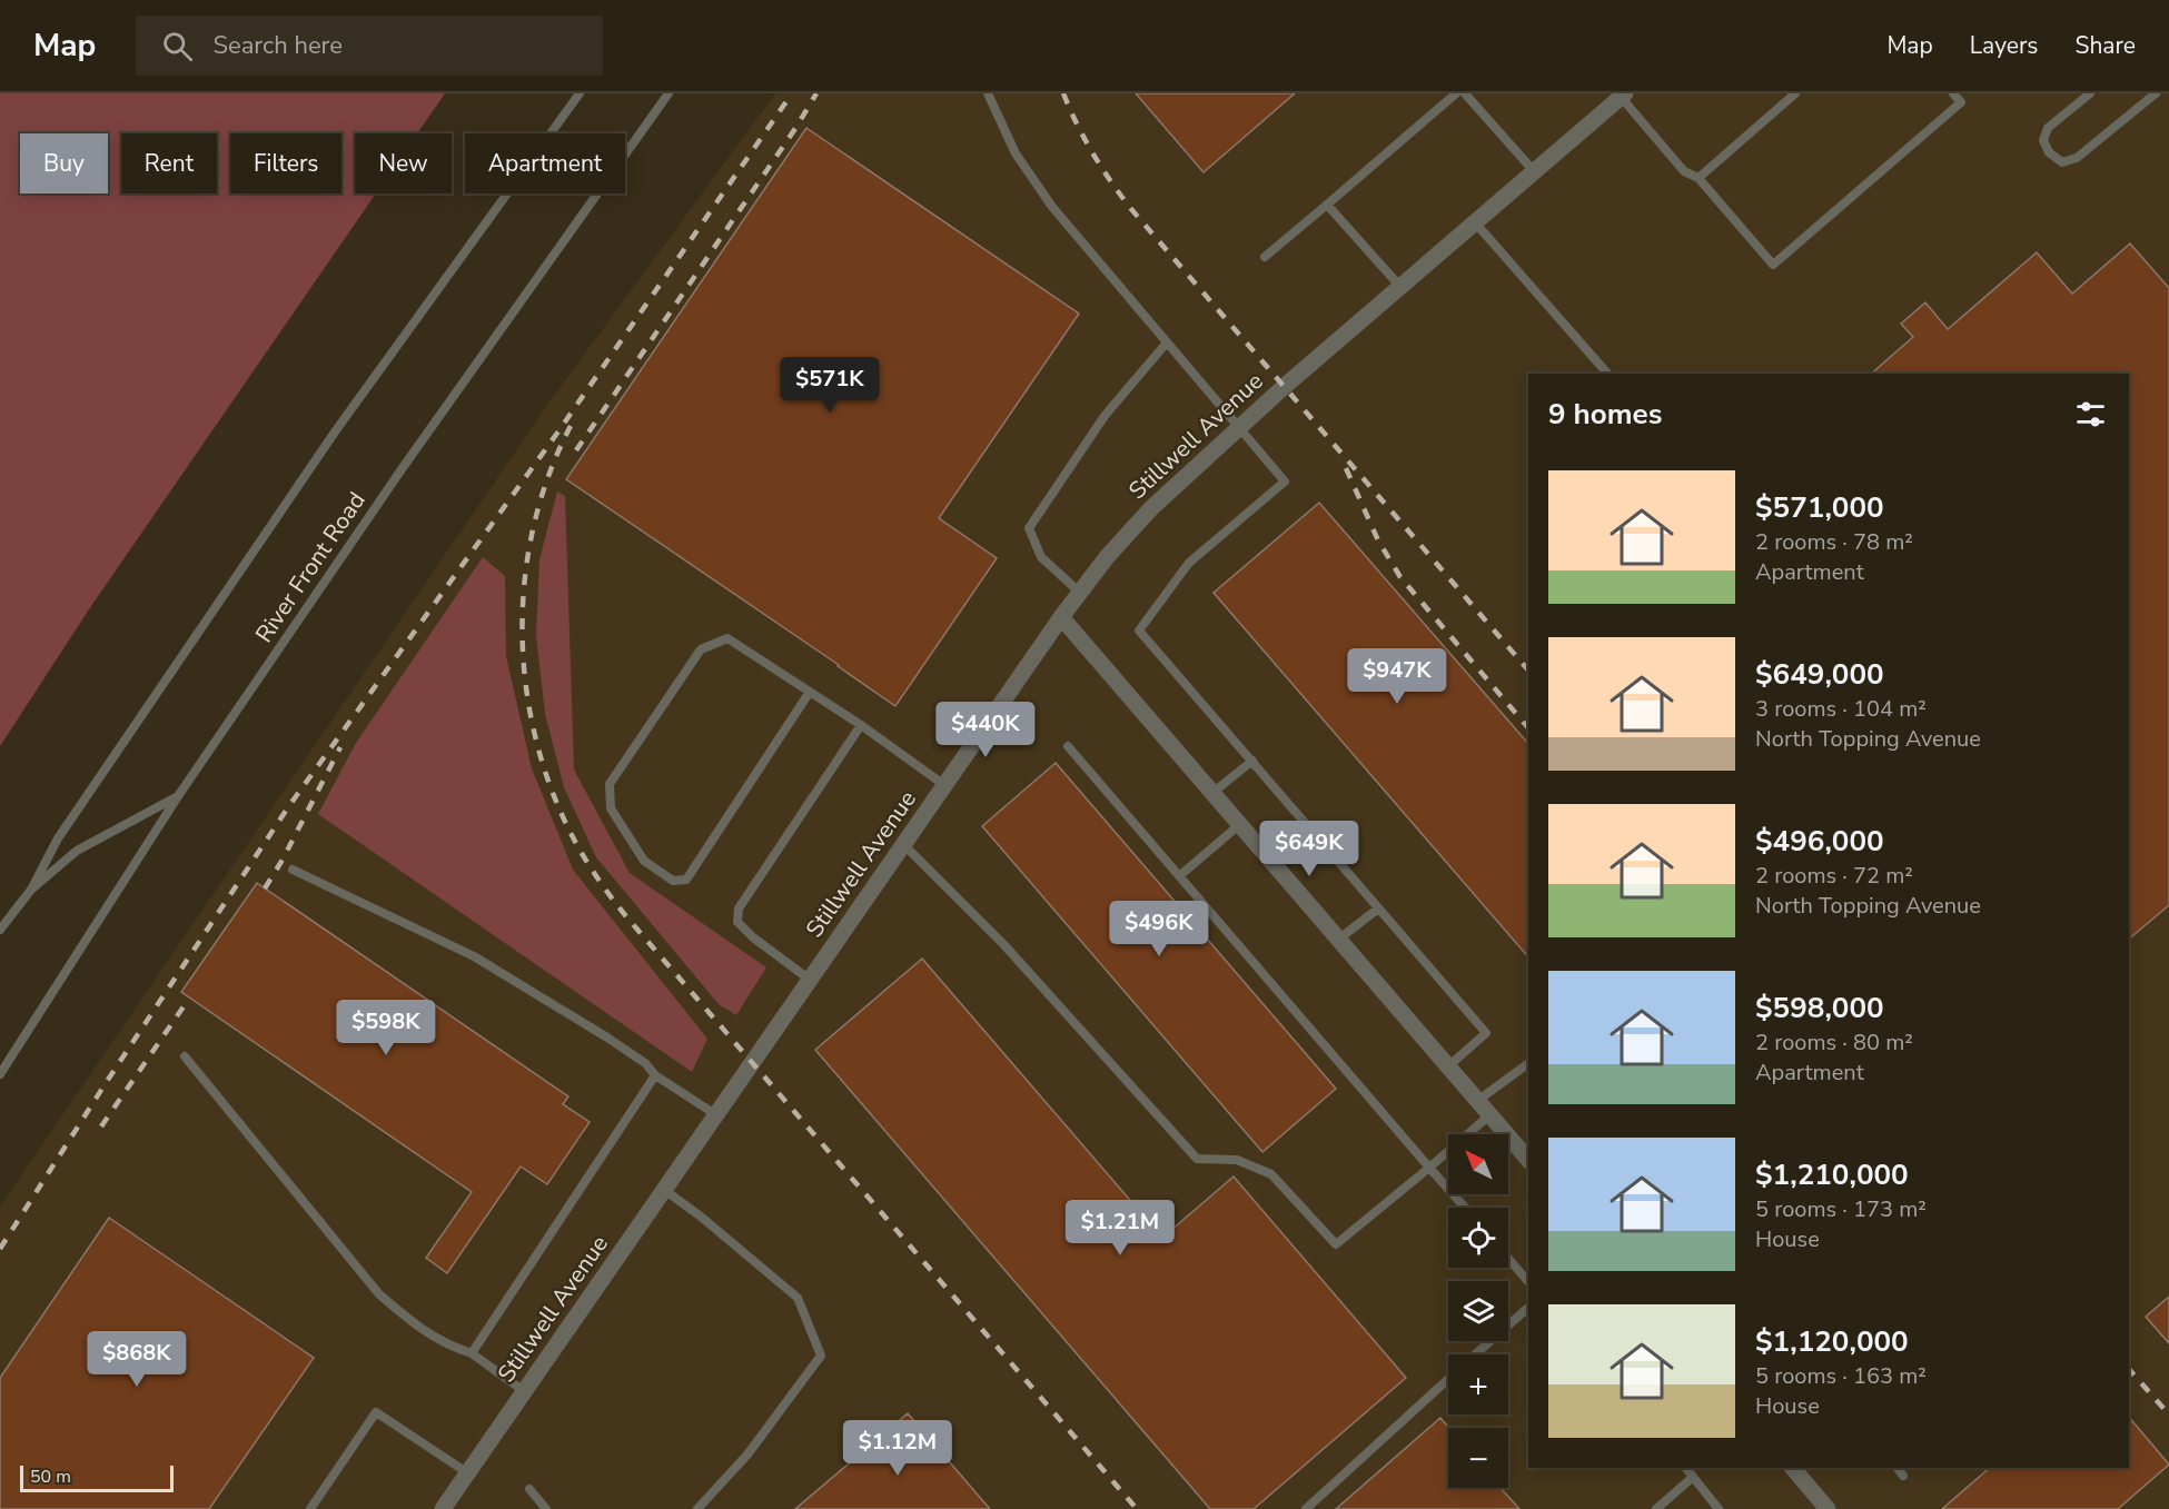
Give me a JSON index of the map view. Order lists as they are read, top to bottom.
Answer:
{
  "streets": {
    "street": ["Stillwell Avenue"],
    "lane": ["River Front Road"]
  },
  "scale_bar": "50 m",
  "north": "top left",
  "page": {
    "header": "Map",
    "search": "Search here",
    "nav": ["Map", "Layers", "Share"],
    "chip": [
      "Buy",
      "Rent",
      "Filters",
      "New",
      "Apartment"
    ],
    "price": [
      "$571K",
      "$947K",
      "$440K",
      "$649K",
      "$496K",
      "$598K",
      "$1.21M",
      "$868K",
      "$1.12M"
    ],
    "heading": "9 homes",
    "list": [
      {
        "name": "$571,000",
        "note": "2 rooms · 78 m² · Apartment"
      },
      {
        "name": "$649,000",
        "note": "3 rooms · 104 m² · North Topping Avenue"
      },
      {
        "name": "$496,000",
        "note": "2 rooms · 72 m² · North Topping Avenue"
      },
      {
        "name": "$598,000",
        "note": "2 rooms · 80 m² · Apartment"
      },
      {
        "name": "$1,210,000",
        "note": "5 rooms · 173 m² · House"
      },
      {
        "name": "$1,120,000",
        "note": "5 rooms · 163 m² · House"
      }
    ],
    "map_buttons": ["+", "−"],
    "scale": "50 m"
  }
}
